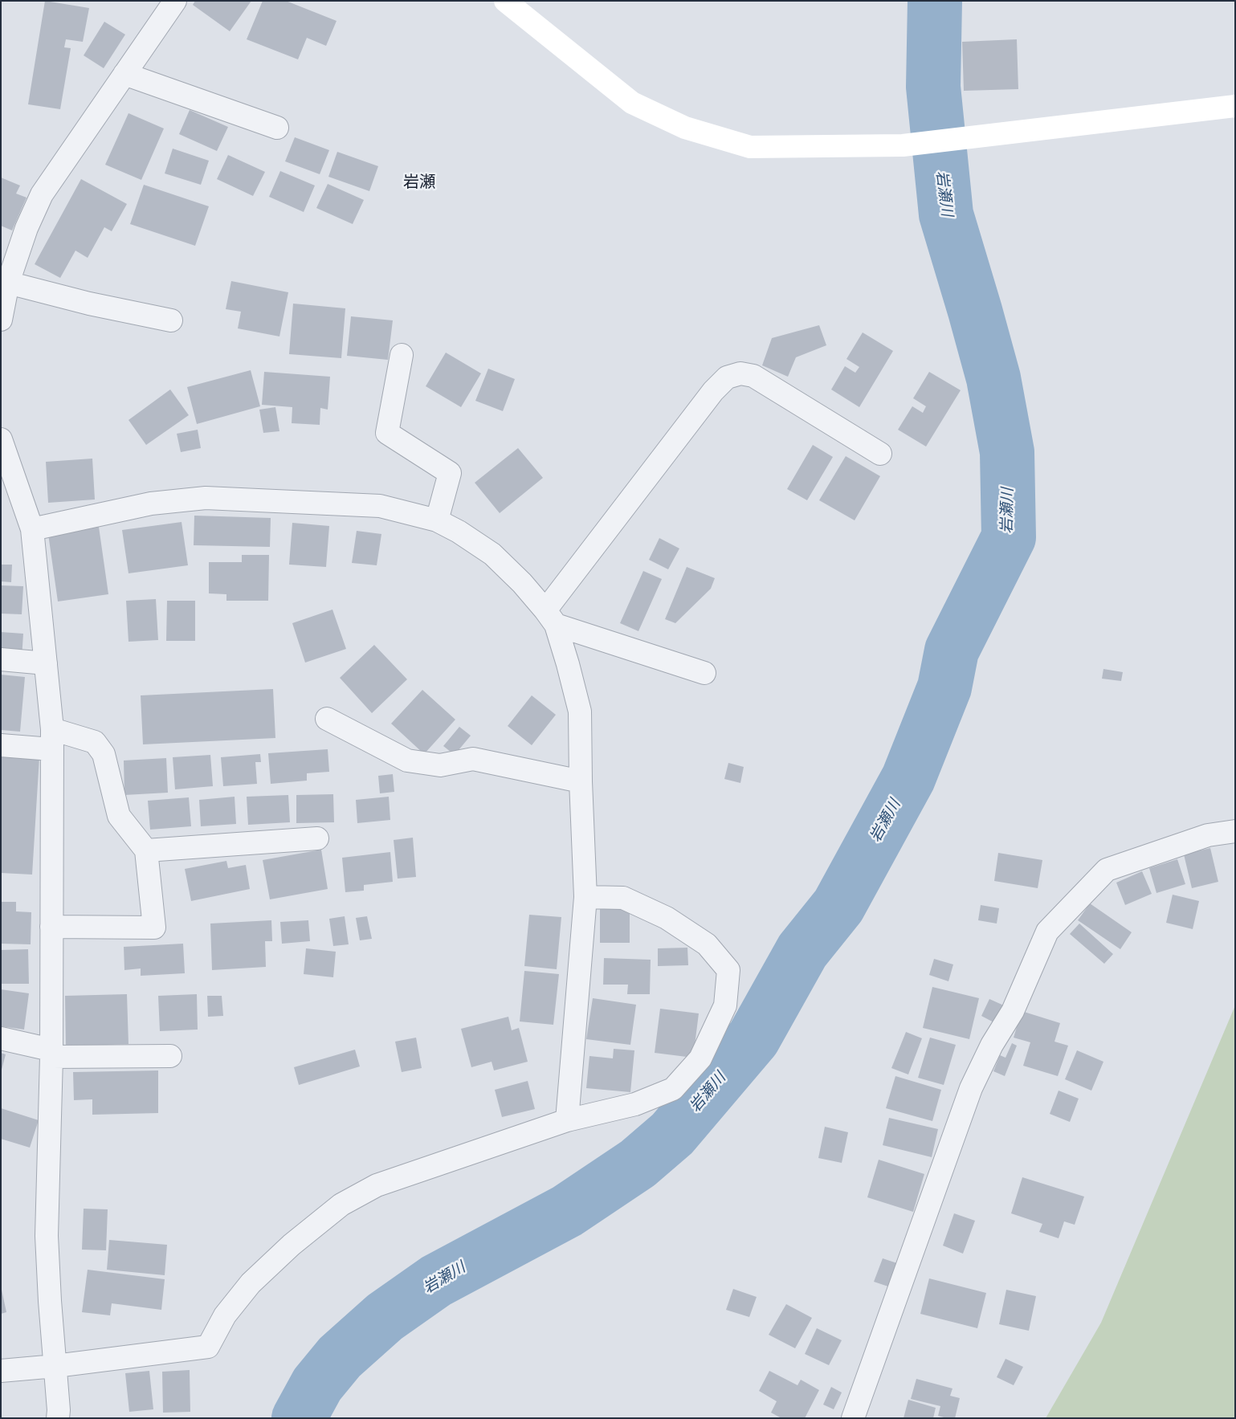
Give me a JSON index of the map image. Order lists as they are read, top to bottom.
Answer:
{
  "districts": ["岩瀬"],
  "water": ["岩瀬川"]
}
